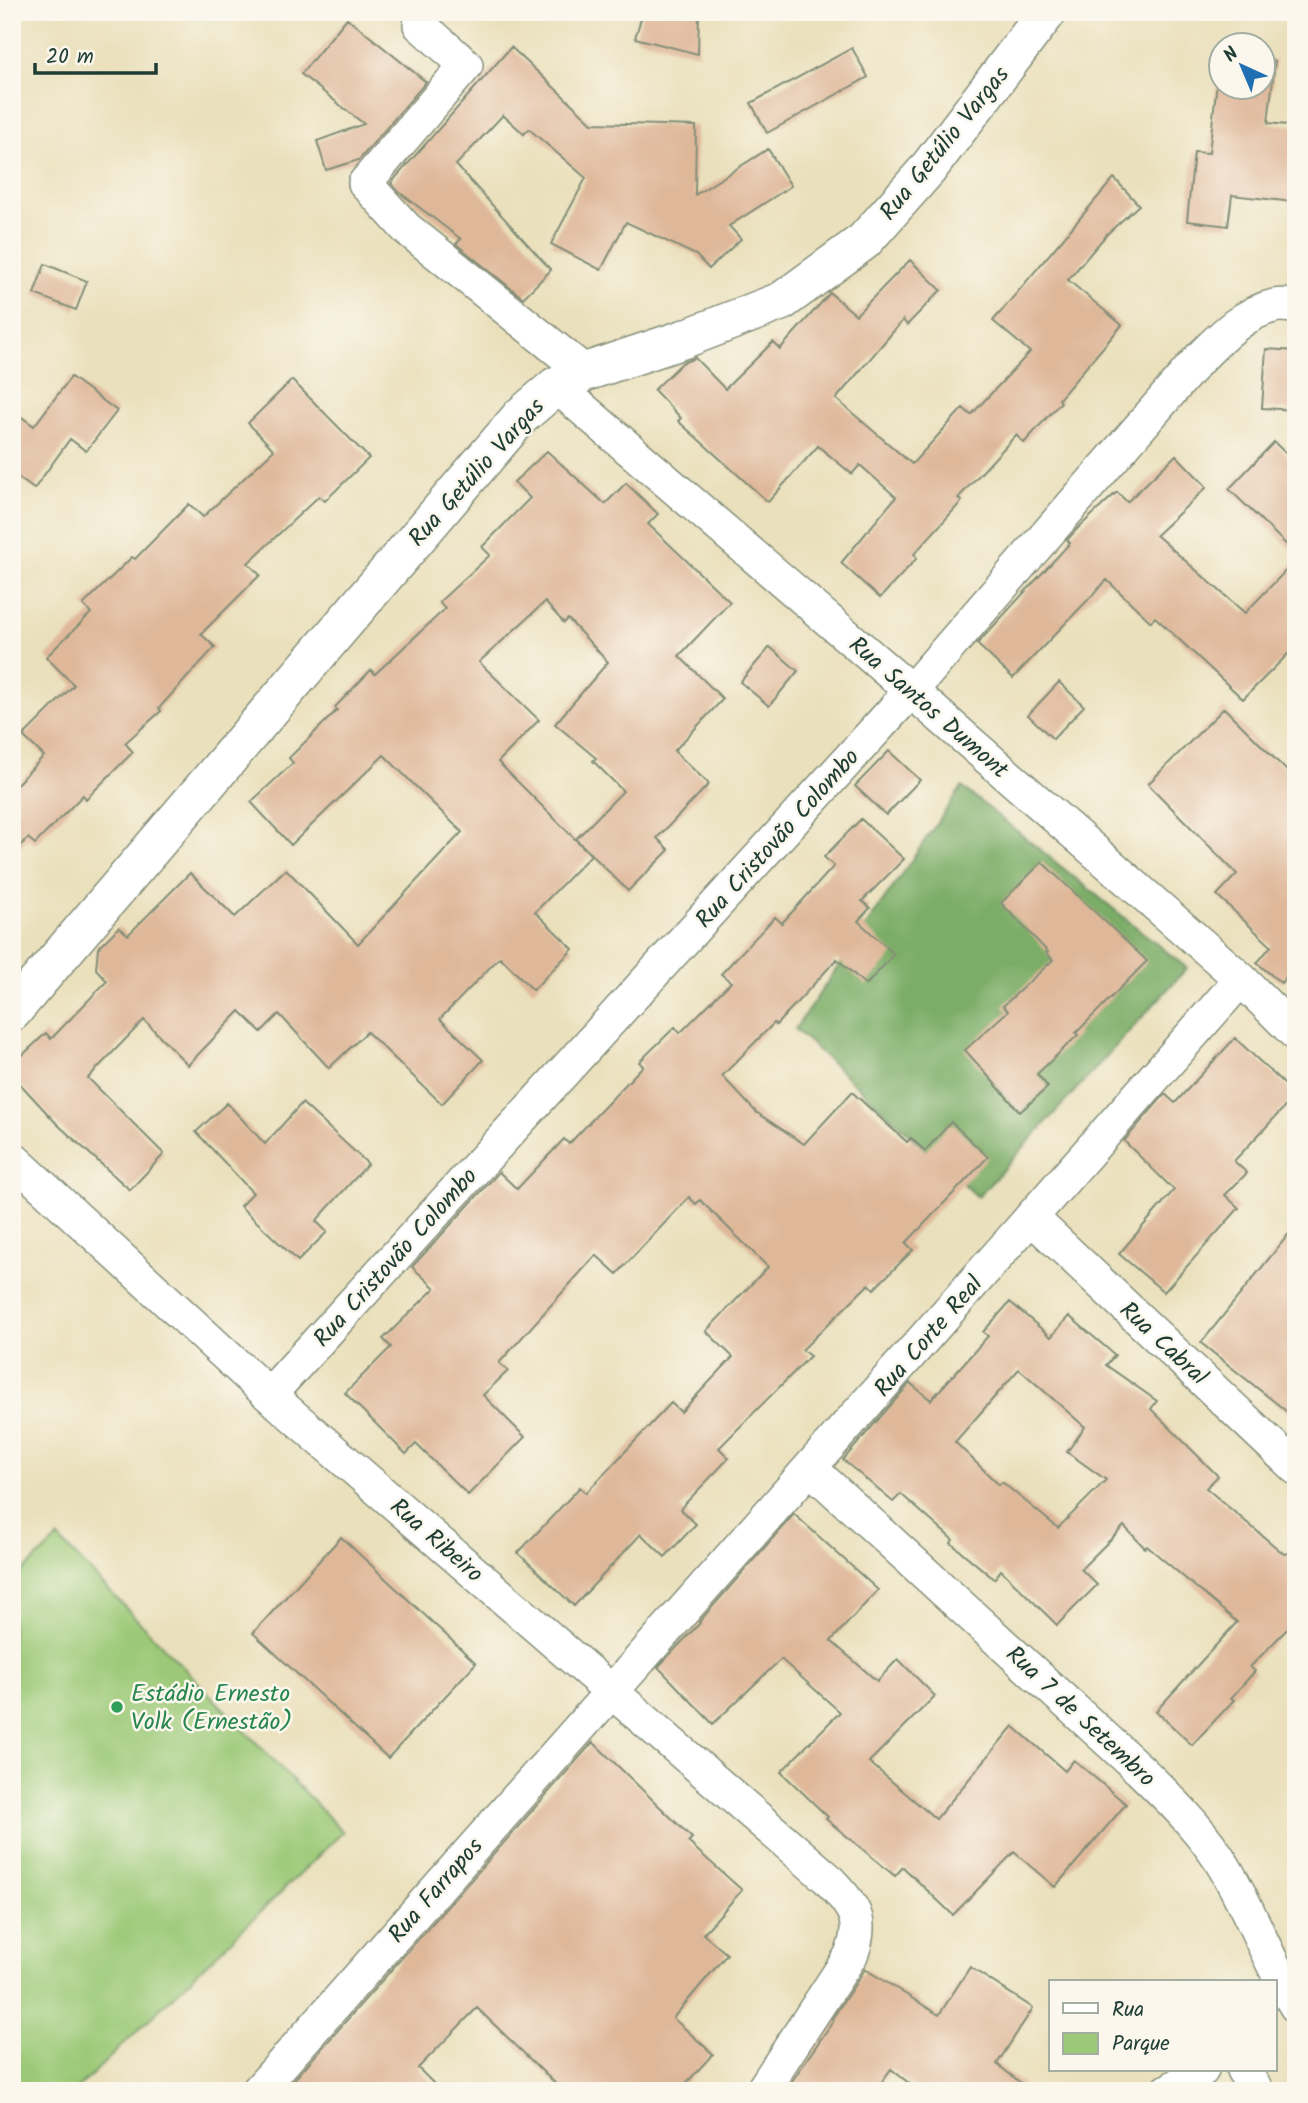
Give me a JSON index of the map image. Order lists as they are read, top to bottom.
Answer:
{
  "streets": {
    "street": [
      "Rua Getúlio Vargas",
      "Rua Santos Dumont",
      "Rua Cristovão Colombo",
      "Rua Corte Real",
      "Rua Cabral",
      "Rua Ribeiro",
      "Rua 7 de Setembro",
      "Rua Farrapos"
    ]
  },
  "crossings": [
    ["Rua Getúlio Vargas", "Rua Santos Dumont"],
    ["Rua Santos Dumont", "Rua Cristovão Colombo"],
    ["Rua Santos Dumont", "Rua Corte Real"],
    ["Rua Cristovão Colombo", "Rua Ribeiro"],
    ["Rua Corte Real", "Rua Cabral"],
    ["Rua Corte Real", "Rua Ribeiro"],
    ["Rua Corte Real", "Rua 7 de Setembro"],
    ["Rua Corte Real", "Rua Farrapos"],
    ["Rua Ribeiro", "Rua Farrapos"]
  ],
  "places": ["Estádio Ernesto Volk (Ernestão)"],
  "legend": ["Rua", "Parque"],
  "scale_bar": "20 m",
  "north": "top left"
}
